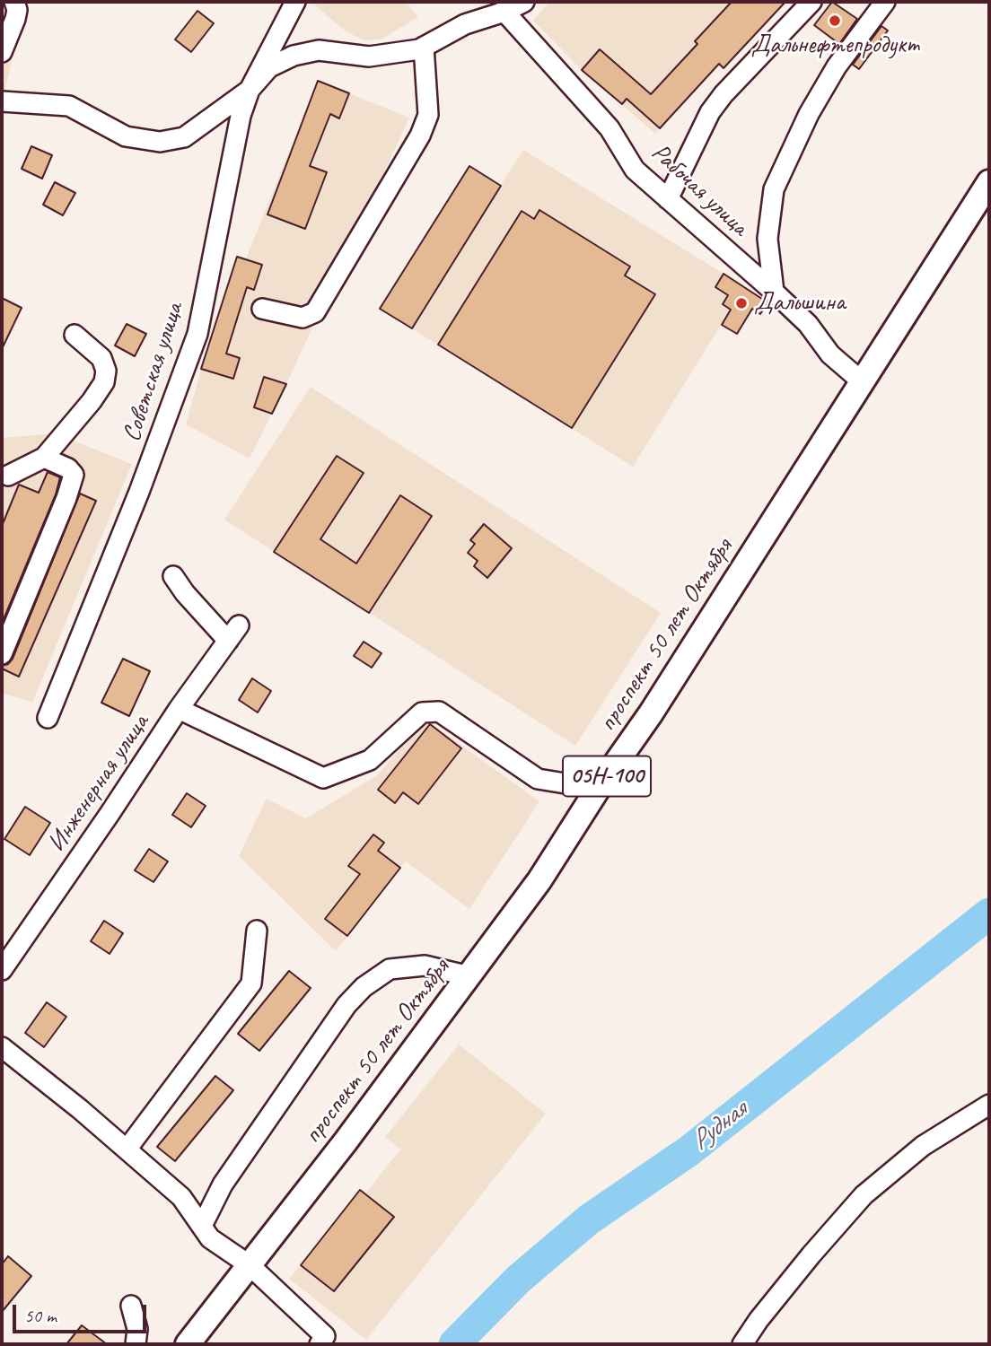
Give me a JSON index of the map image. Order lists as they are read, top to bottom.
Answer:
{
  "streets": {
    "main road": ["проспект 50 лет Октября", "05Н-100"],
    "street": ["Рабочая улица", "Советская улица", "Инженерная улица"]
  },
  "crossings": [
    ["Рабочая улица", "проспект 50 лет Октября"]
  ],
  "water": ["Рудная"],
  "places": ["Дальнефтепродукт", "Дальшина"],
  "scale_bar": "50 m"
}
